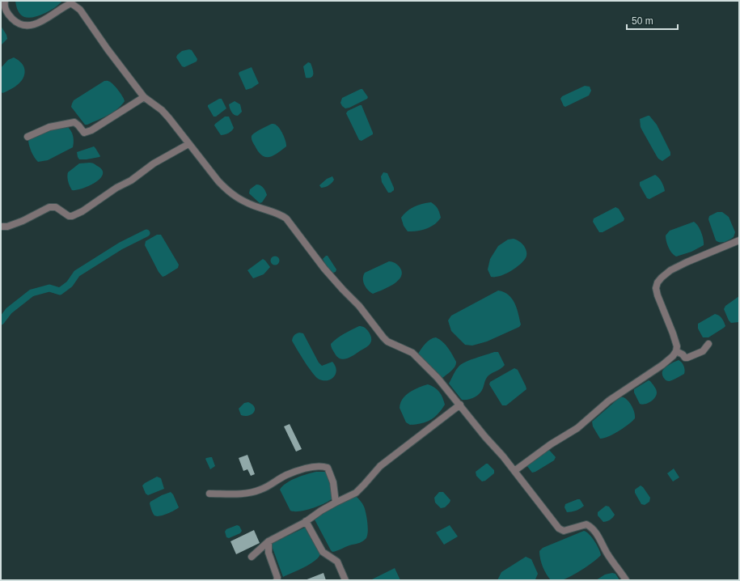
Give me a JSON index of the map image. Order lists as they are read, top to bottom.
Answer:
{
  "scale_bar": "50 m"
}
